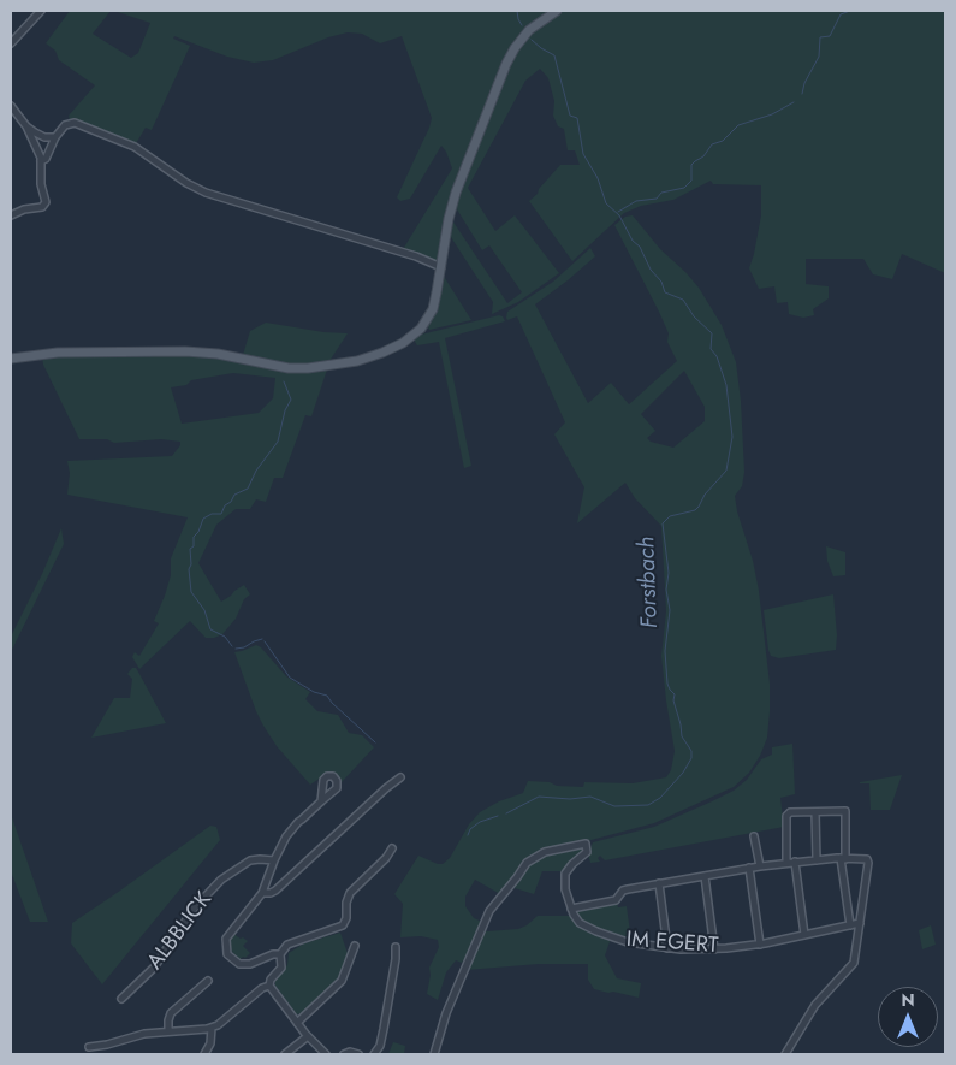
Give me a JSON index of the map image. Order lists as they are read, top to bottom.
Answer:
{
  "streets": {
    "street": ["ALBBLICK", "IM EGERT"]
  },
  "water": ["Forstbach"],
  "north": "top"
}
